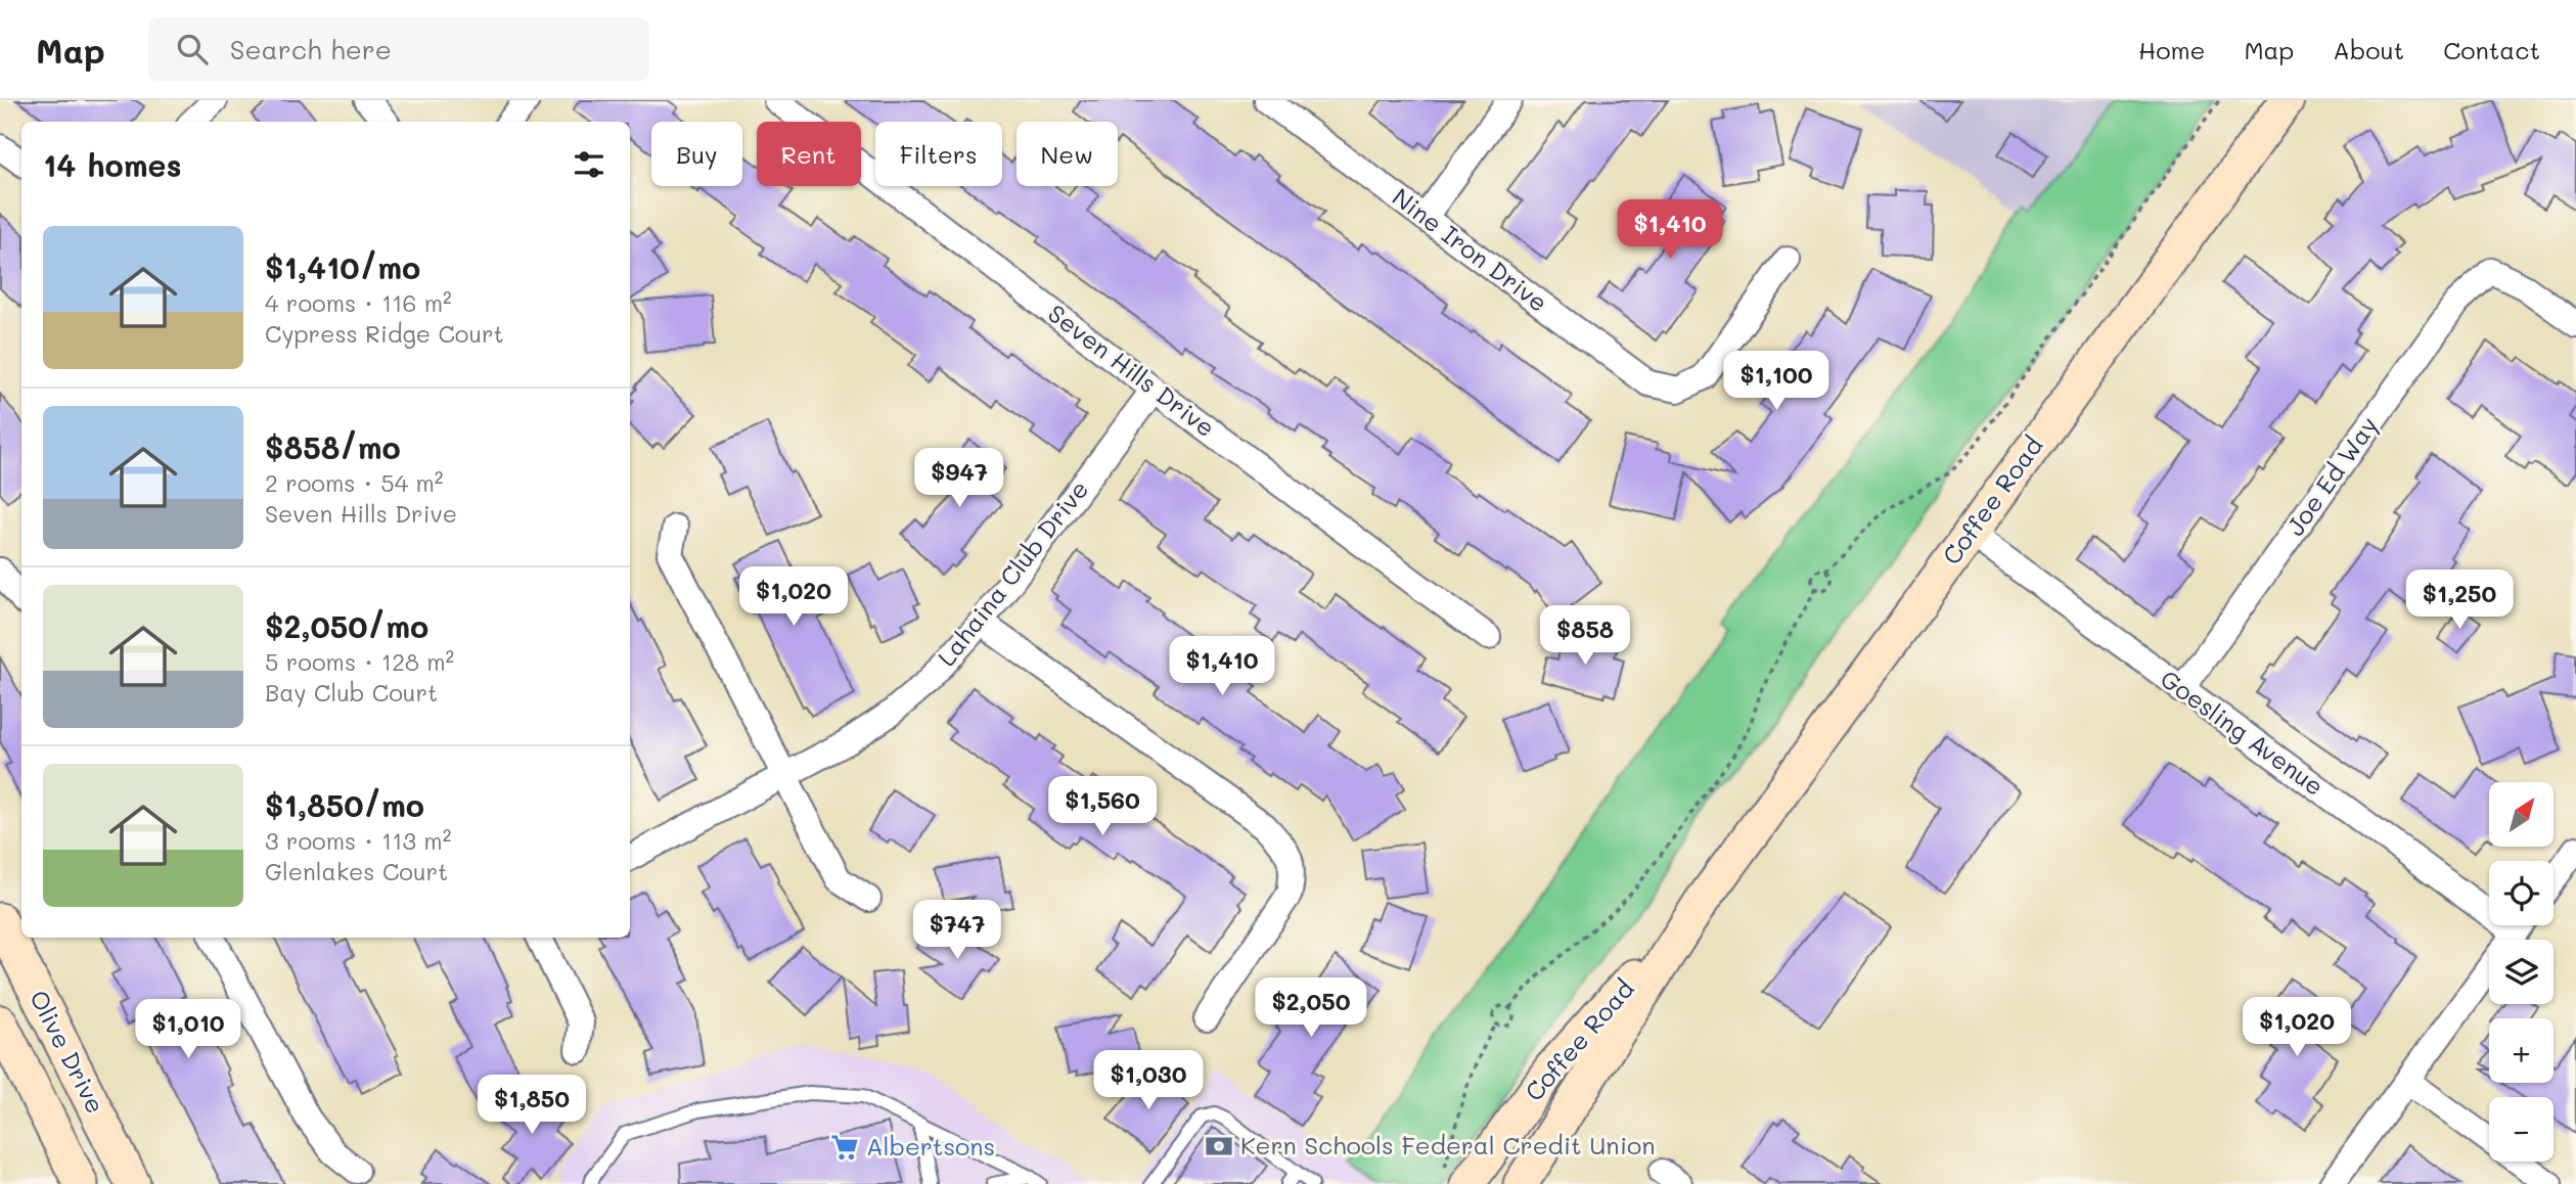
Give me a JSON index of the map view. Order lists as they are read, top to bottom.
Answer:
{
  "streets": {
    "main road": ["Coffee Road", "Olive Drive"],
    "street": [
      "Nine Iron Drive",
      "Seven Hills Drive",
      "Joe Ed Way",
      "Lahaina Club Drive",
      "Goesling Avenue"
    ]
  },
  "crossings": [
    ["Seven Hills Drive", "Lahaina Club Drive"],
    ["Joe Ed Way", "Goesling Avenue"],
    ["Coffee Road", "Goesling Avenue"]
  ],
  "places": {
    "bank": ["Kern Schools Federal Credit Union"],
    "supermarket": ["Albertsons"]
  },
  "north": "top right",
  "page": {
    "header": "Map",
    "search": "Search here",
    "nav": [
      "Home",
      "Map",
      "About",
      "Contact"
    ],
    "chip": [
      "Buy",
      "Rent",
      "Filters",
      "New"
    ],
    "heading": "14 homes",
    "price": [
      "$1,410",
      "$1,100",
      "$947",
      "$1,020",
      "$1,250",
      "$858",
      "$1,410",
      "$1,560",
      "$747",
      "$2,050",
      "$1,020",
      "$1,010",
      "$1,030",
      "$1,850"
    ],
    "list": [
      {
        "name": "$1,410/mo",
        "note": "4 rooms · 116 m² · Cypress Ridge Court"
      },
      {
        "name": "$858/mo",
        "note": "2 rooms · 54 m² · Seven Hills Drive"
      },
      {
        "name": "$2,050/mo",
        "note": "5 rooms · 128 m² · Bay Club Court"
      },
      {
        "name": "$1,850/mo",
        "note": "3 rooms · 113 m² · Glenlakes Court"
      }
    ],
    "map_buttons": ["+", "−"]
  }
}
